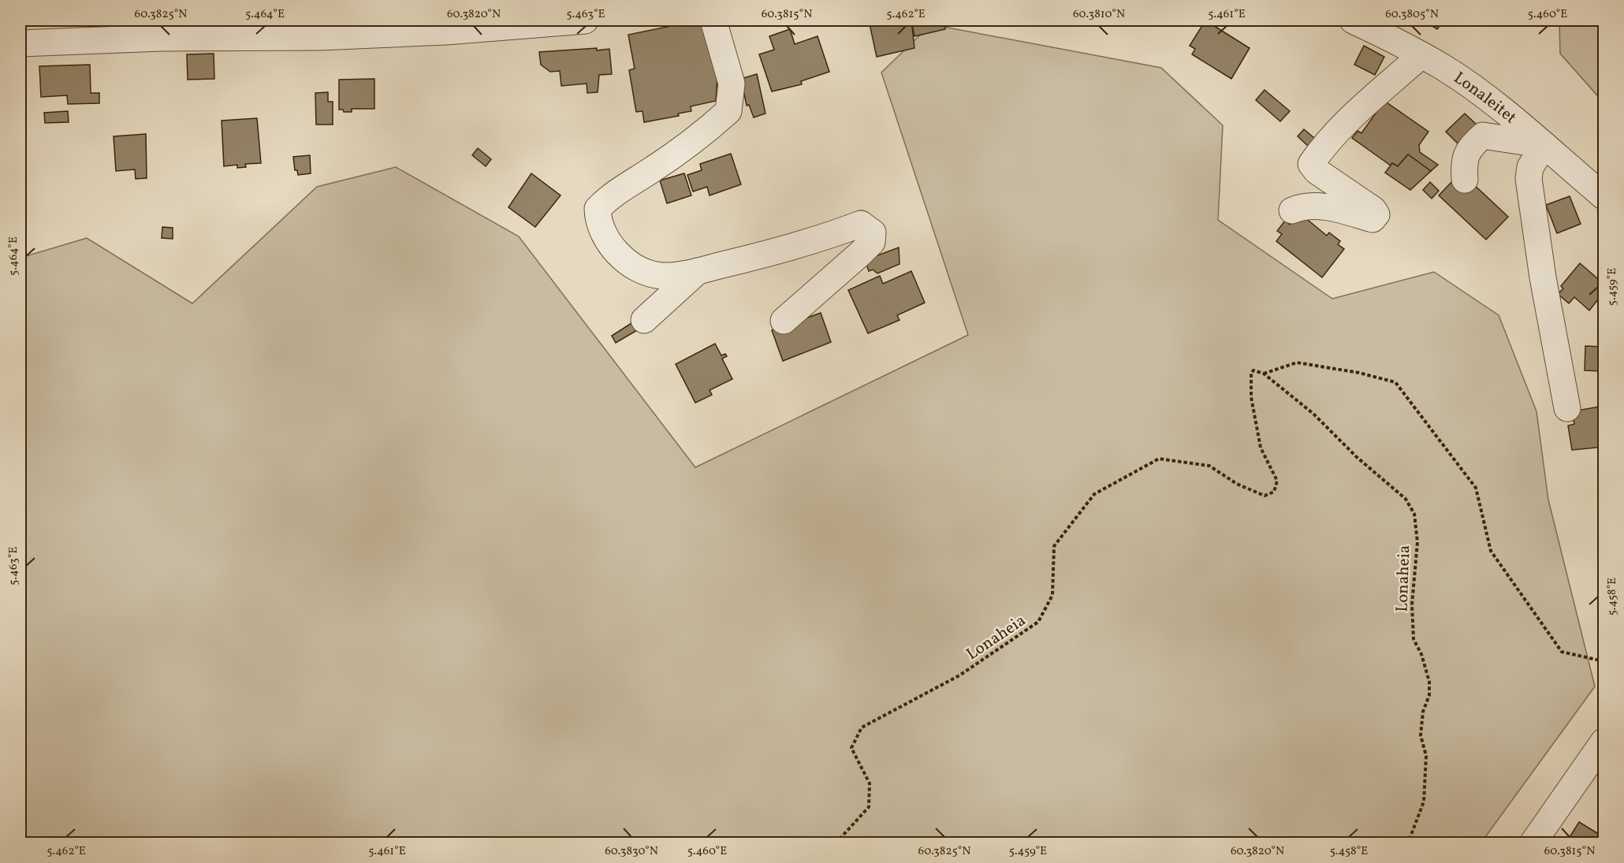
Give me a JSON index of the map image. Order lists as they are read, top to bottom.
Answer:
{
  "streets": {
    "street": ["Lonaleitet"],
    "path": ["Lonaheia"]
  },
  "coordinates": [
    "60.3825°N",
    "5.464°E",
    "60.3820°N",
    "5.463°E",
    "60.3815°N",
    "5.462°E",
    "60.3810°N",
    "5.461°E",
    "60.3805°N",
    "5.460°E",
    "5.459°E",
    "5.458°E",
    "60.3830°N"
  ]
}
